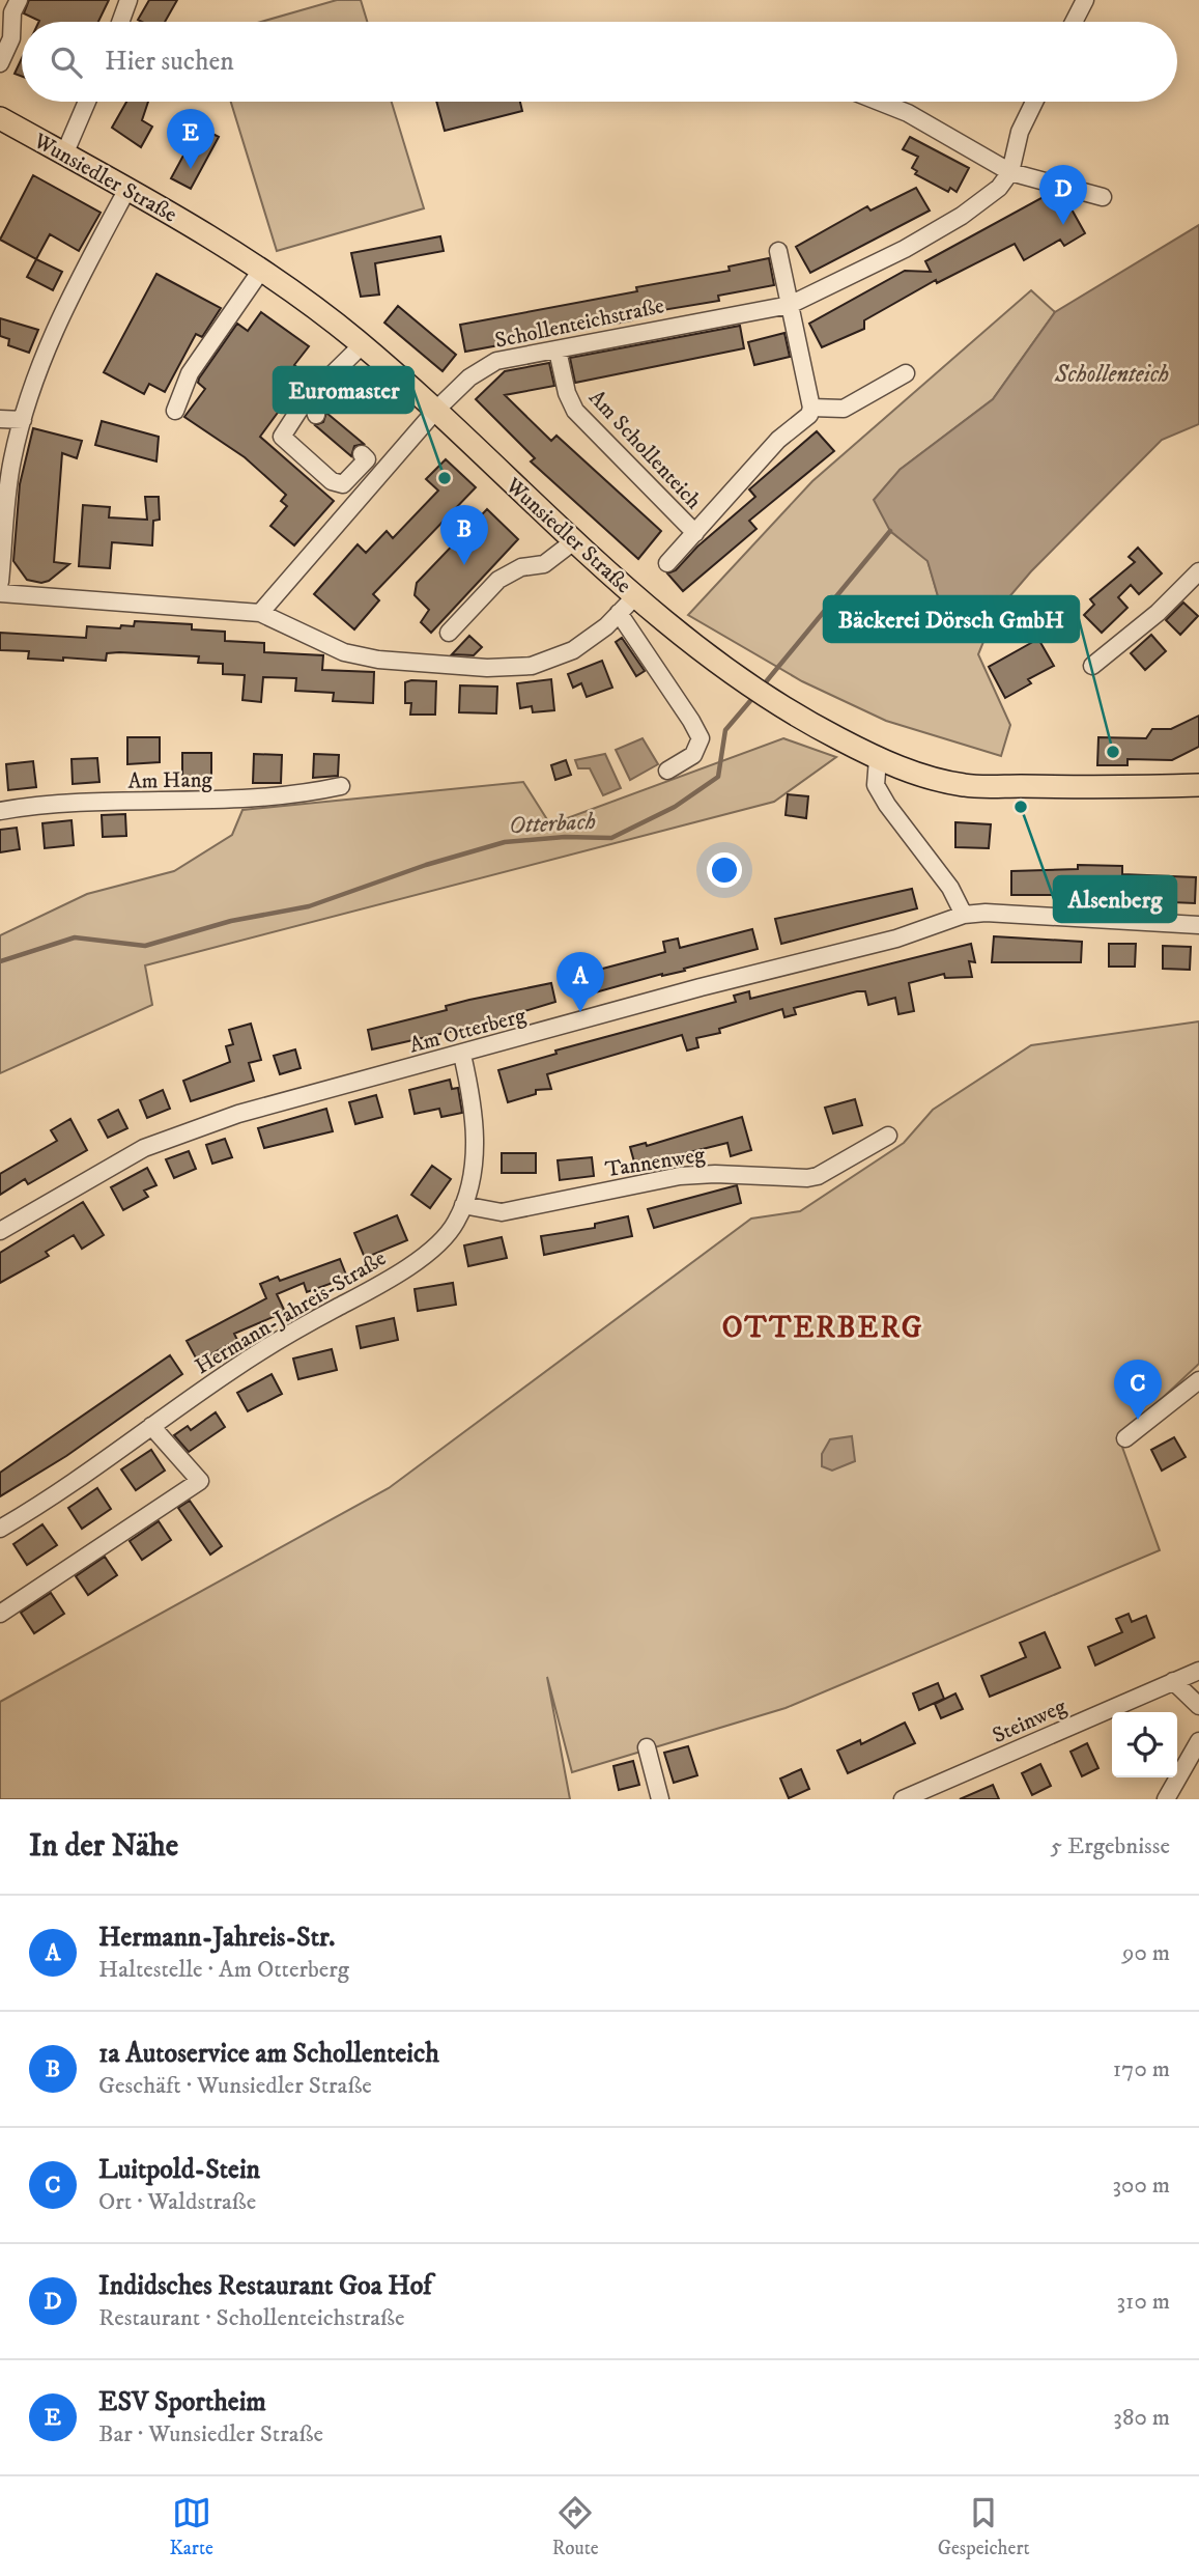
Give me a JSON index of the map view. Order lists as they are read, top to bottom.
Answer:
{
  "streets": {
    "main road": ["Wunsiedler Straße"],
    "street": [
      "Schollenteichstraße",
      "Am Schollenteich",
      "Am Hang",
      "Am Otterberg",
      "Tannenweg",
      "Hermann-Jahreis-Straße",
      "Steinweg"
    ]
  },
  "crossings": [
    ["Wunsiedler Straße", "Schollenteichstraße"],
    ["Schollenteichstraße", "Am Schollenteich"],
    ["Am Otterberg", "Hermann-Jahreis-Straße"],
    ["Tannenweg", "Hermann-Jahreis-Straße"]
  ],
  "districts": ["OTTERBERG"],
  "water": ["Schollenteich", "Otterbach"],
  "places": ["Euromaster", "Bäckerei Dörsch GmbH", "Alsenberg"],
  "page": {
    "search": "Hier suchen",
    "pins": [
      "E",
      "D",
      "B",
      "A",
      "C"
    ],
    "heading": ["In der Nähe", "5 Ergebnisse"],
    "list": [
      {
        "mark": "A",
        "name": "Hermann-Jahreis-Str.",
        "note": "Haltestelle · Am Otterberg",
        "value": "90 m"
      },
      {
        "mark": "B",
        "name": "1a Autoservice am Schollenteich",
        "note": "Geschäft · Wunsiedler Straße",
        "value": "170 m"
      },
      {
        "mark": "C",
        "name": "Luitpold-Stein",
        "note": "Ort · Waldstraße",
        "value": "300 m"
      },
      {
        "mark": "D",
        "name": "Indidsches Restaurant Goa Hof",
        "note": "Restaurant · Schollenteichstraße",
        "value": "310 m"
      },
      {
        "mark": "E",
        "name": "ESV Sportheim",
        "note": "Bar · Wunsiedler Straße",
        "value": "380 m"
      }
    ],
    "nav": ["Karte", "Route", "Gespeichert"]
  }
}
